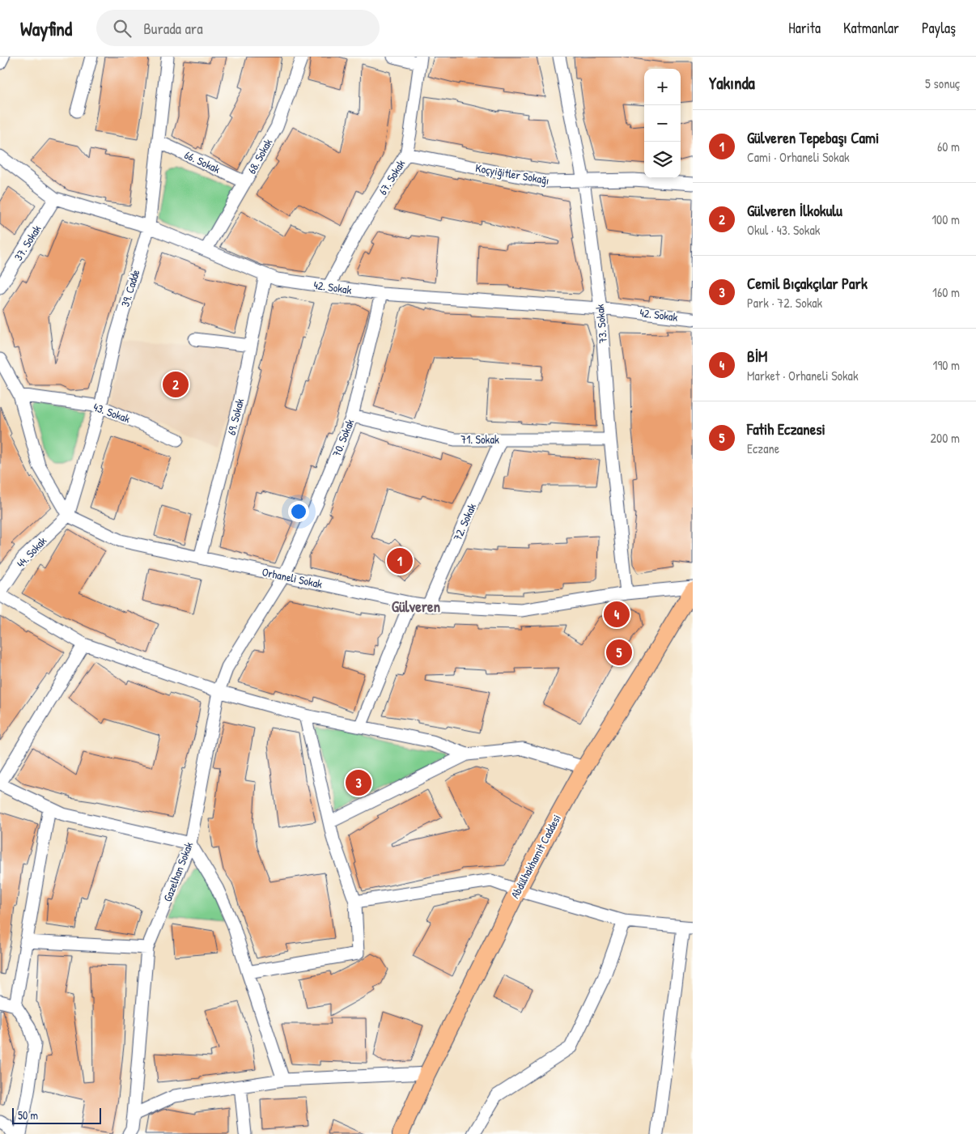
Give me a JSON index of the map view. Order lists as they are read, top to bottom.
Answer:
{
  "streets": {
    "main road": ["Abdülhakhamit Caddesi"],
    "street": [
      "68. Sokak",
      "66. Sokak",
      "Koçyiğitler Sokağı",
      "67. Sokak",
      "37. Sokak",
      "42. Sokak",
      "39. Cadde",
      "73. Sokak",
      "43. Sokak",
      "69. Sokak",
      "70. Sokak",
      "71. Sokak",
      "72. Sokak",
      "44. Sokak",
      "Orhaneli Sokak",
      "Gazelhan Sokak"
    ]
  },
  "crossings": [
    ["68. Sokak", "66. Sokak"],
    ["68. Sokak", "42. Sokak"],
    ["66. Sokak", "39. Cadde"],
    ["Koçyiğitler Sokağı", "67. Sokak"],
    ["Koçyiğitler Sokağı", "73. Sokak"],
    ["67. Sokak", "42. Sokak"],
    ["37. Sokak", "42. Sokak"],
    ["42. Sokak", "39. Cadde"],
    ["42. Sokak", "73. Sokak"],
    ["42. Sokak", "69. Sokak"],
    ["42. Sokak", "70. Sokak"],
    ["39. Cadde", "43. Sokak"],
    ["39. Cadde", "44. Sokak"],
    ["39. Cadde", "Orhaneli Sokak"],
    ["73. Sokak", "71. Sokak"],
    ["73. Sokak", "Orhaneli Sokak"],
    ["69. Sokak", "Orhaneli Sokak"],
    ["70. Sokak", "71. Sokak"],
    ["70. Sokak", "Orhaneli Sokak"],
    ["70. Sokak", "Gazelhan Sokak"],
    ["71. Sokak", "72. Sokak"],
    ["72. Sokak", "Orhaneli Sokak"],
    ["44. Sokak", "Orhaneli Sokak"],
    ["Orhaneli Sokak", "Gazelhan Sokak"]
  ],
  "districts": ["Gülveren"],
  "scale_bar": "50 m",
  "page": {
    "header": "Wayfind",
    "search": "Burada ara",
    "nav": ["Harita", "Katmanlar", "Paylaş"],
    "heading": ["Yakında", "5 sonuç"],
    "map_buttons": ["+", "−"],
    "list": [
      {
        "mark": "1",
        "name": "Gülveren Tepebaşı Cami",
        "note": "Cami · Orhaneli Sokak",
        "value": "60 m"
      },
      {
        "mark": "2",
        "name": "Gülveren İlkokulu",
        "note": "Okul · 43. Sokak",
        "value": "100 m"
      },
      {
        "mark": "3",
        "name": "Cemil Bıçakçılar Park",
        "note": "Park · 72. Sokak",
        "value": "160 m"
      },
      {
        "mark": "4",
        "name": "BİM",
        "note": "Market · Orhaneli Sokak",
        "value": "190 m"
      },
      {
        "mark": "5",
        "name": "Fatih Eczanesi",
        "note": "Eczane",
        "value": "200 m"
      }
    ],
    "pins": [
      "2",
      "1",
      "4",
      "5",
      "3"
    ],
    "scale": "50 m"
  }
}
